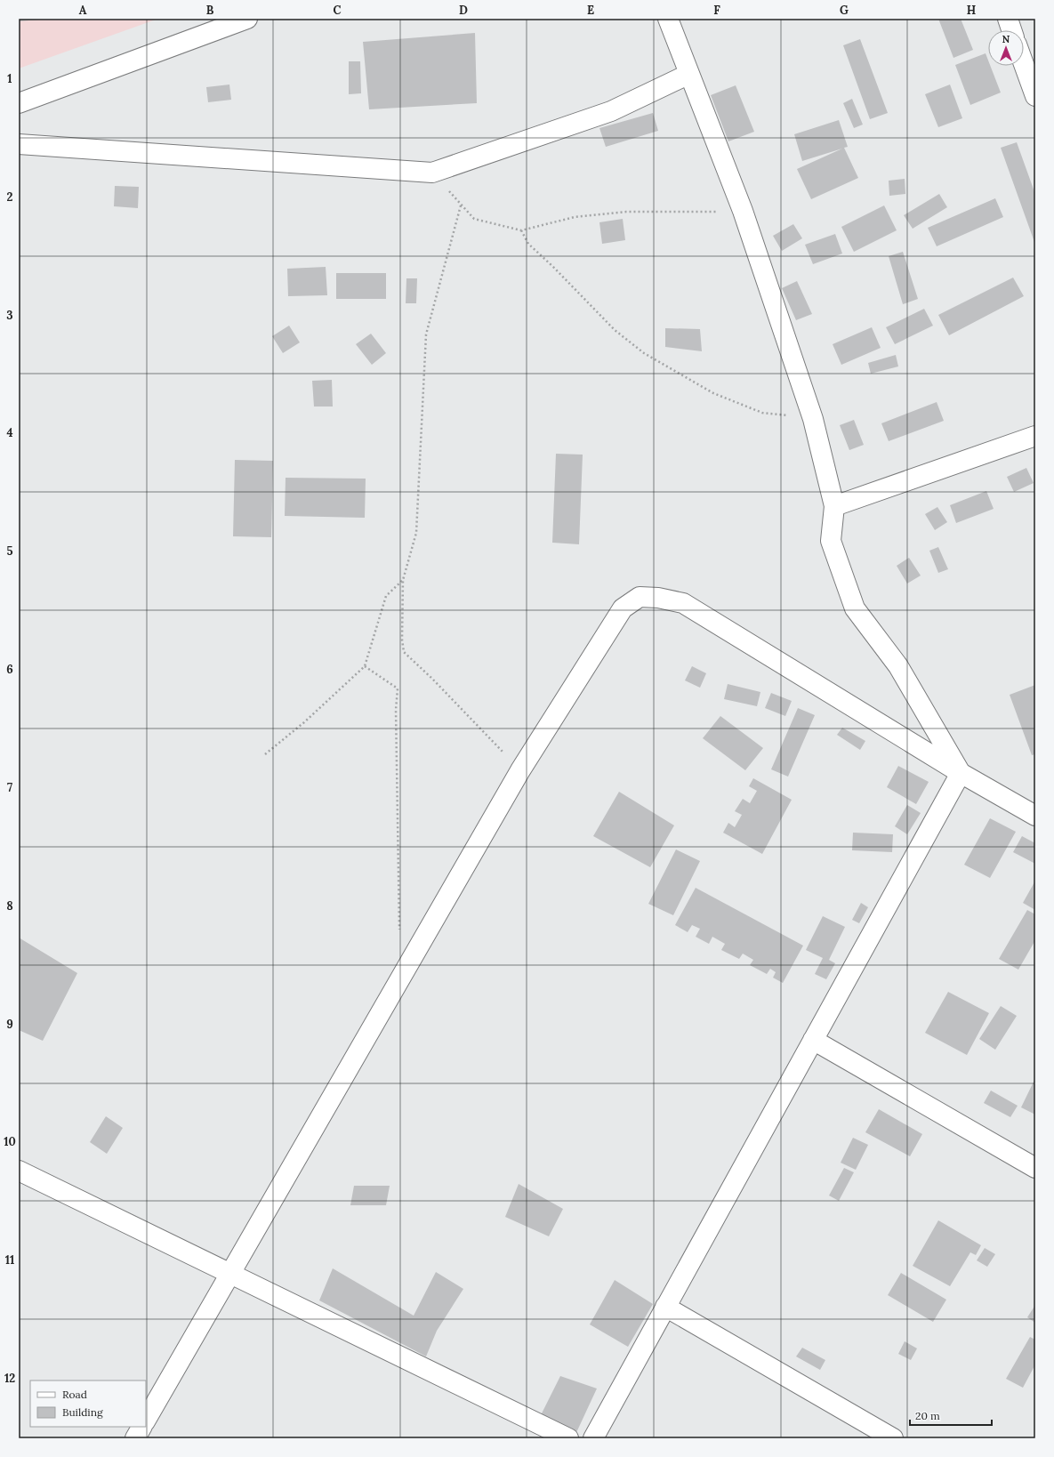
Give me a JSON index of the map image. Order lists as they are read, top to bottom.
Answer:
{
  "legend": ["Road", "Building"],
  "scale_bar": "20 m",
  "north": "top",
  "grid": {
    "columns": [
      "A",
      "B",
      "C",
      "D",
      "E",
      "F",
      "G",
      "H"
    ],
    "rows": [
      "1",
      "2",
      "3",
      "4",
      "5",
      "6",
      "7",
      "8",
      "9",
      "10",
      "11",
      "12"
    ]
  }
}
